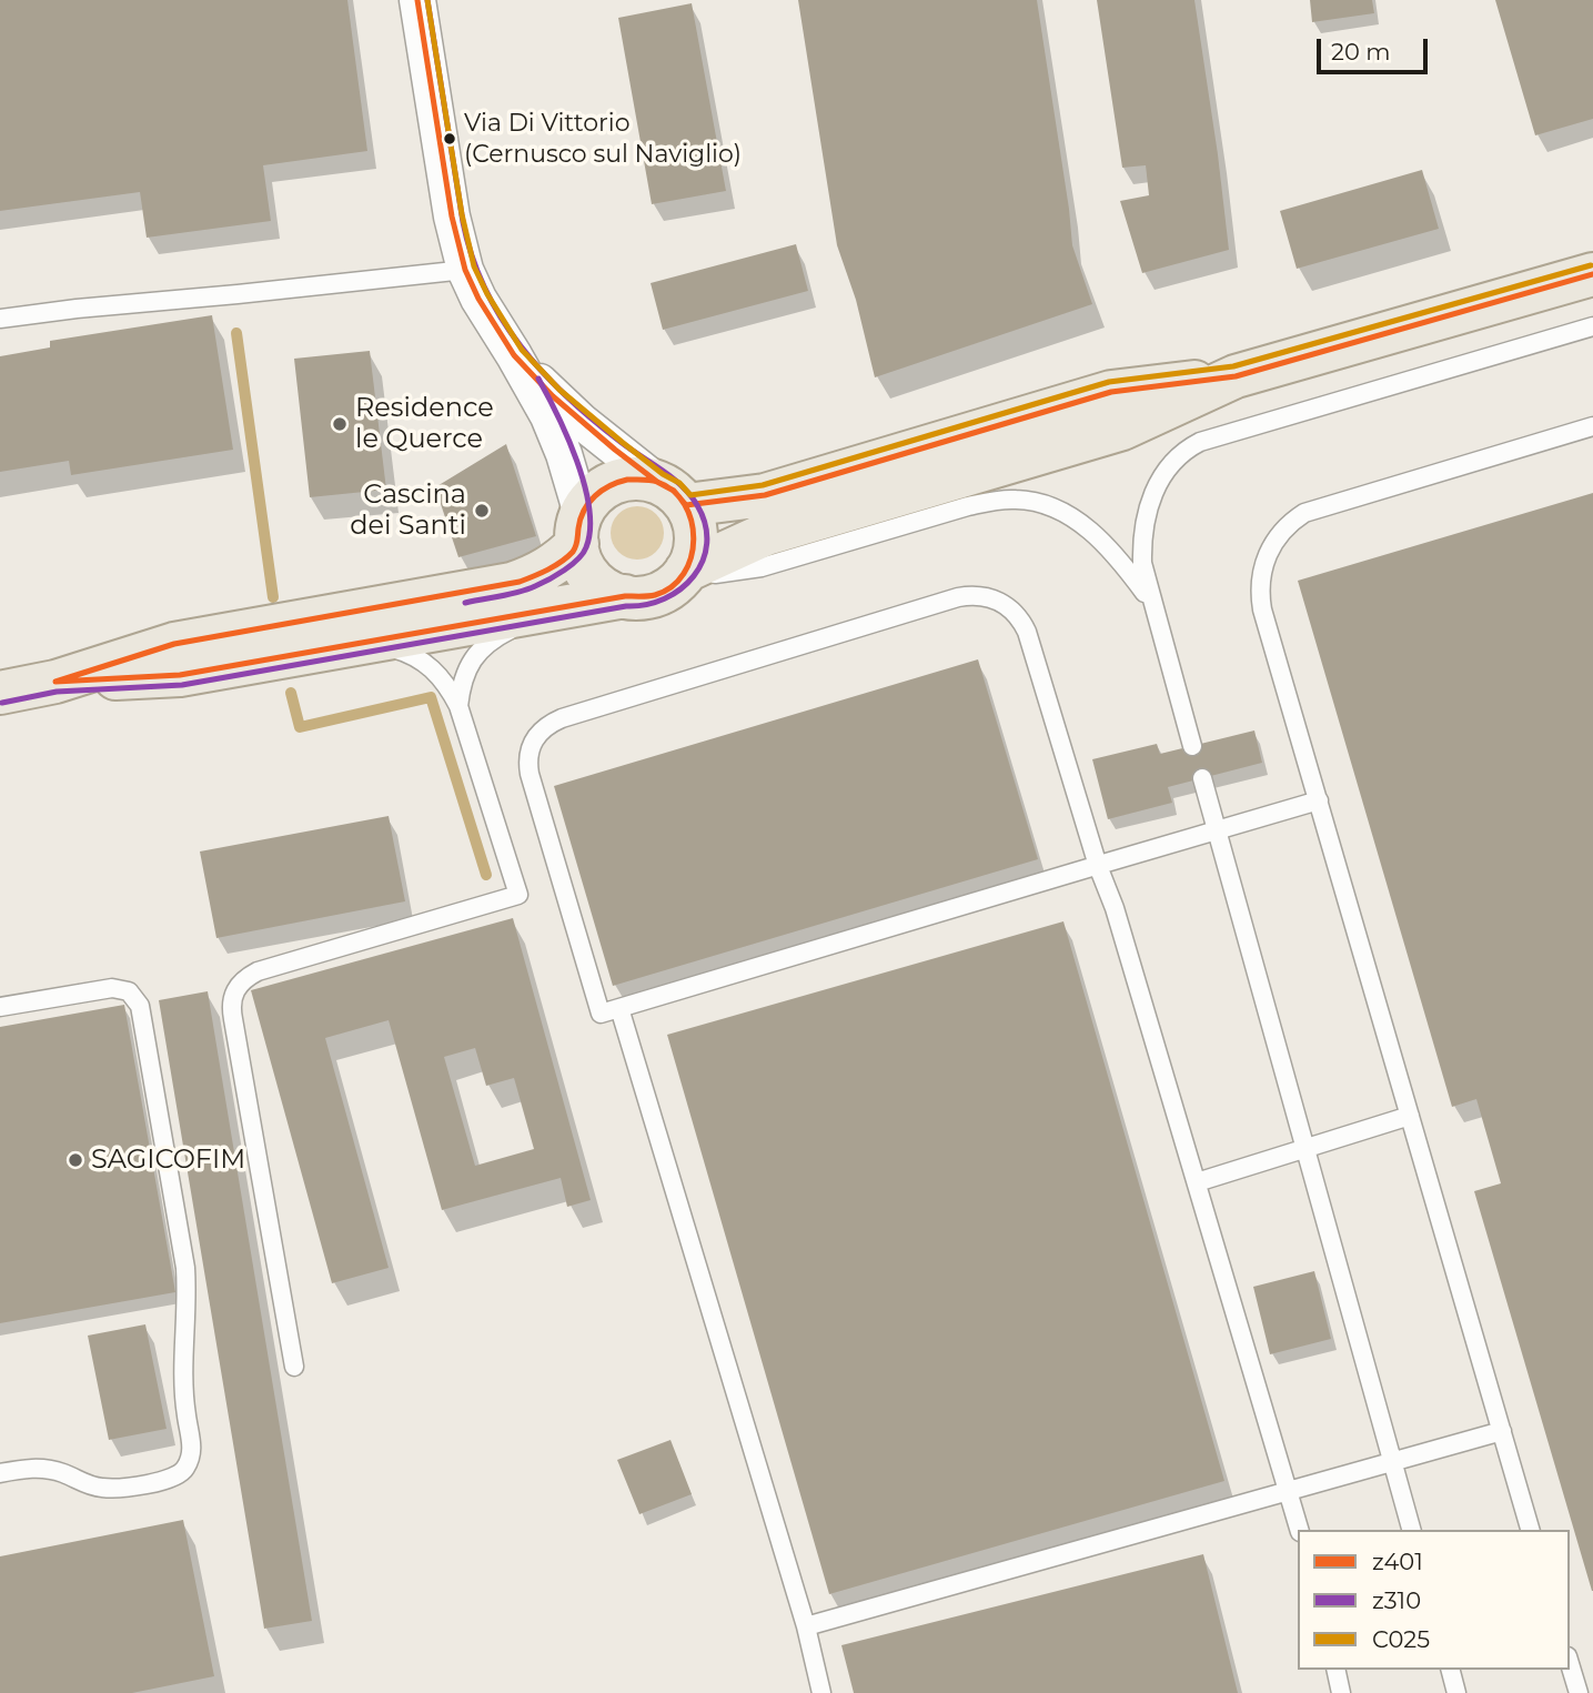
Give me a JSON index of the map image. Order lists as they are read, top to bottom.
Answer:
{
  "places": [
    "Via Di Vittorio (Cernusco sul Naviglio)",
    "Residence le Querce",
    "Cascina dei Santi",
    "SAGICOFIM"
  ],
  "lines": ["transit line z401", "transit line z310", "transit line C025"],
  "legend": ["z401", "z310", "C025"],
  "scale_bar": "20 m"
}
